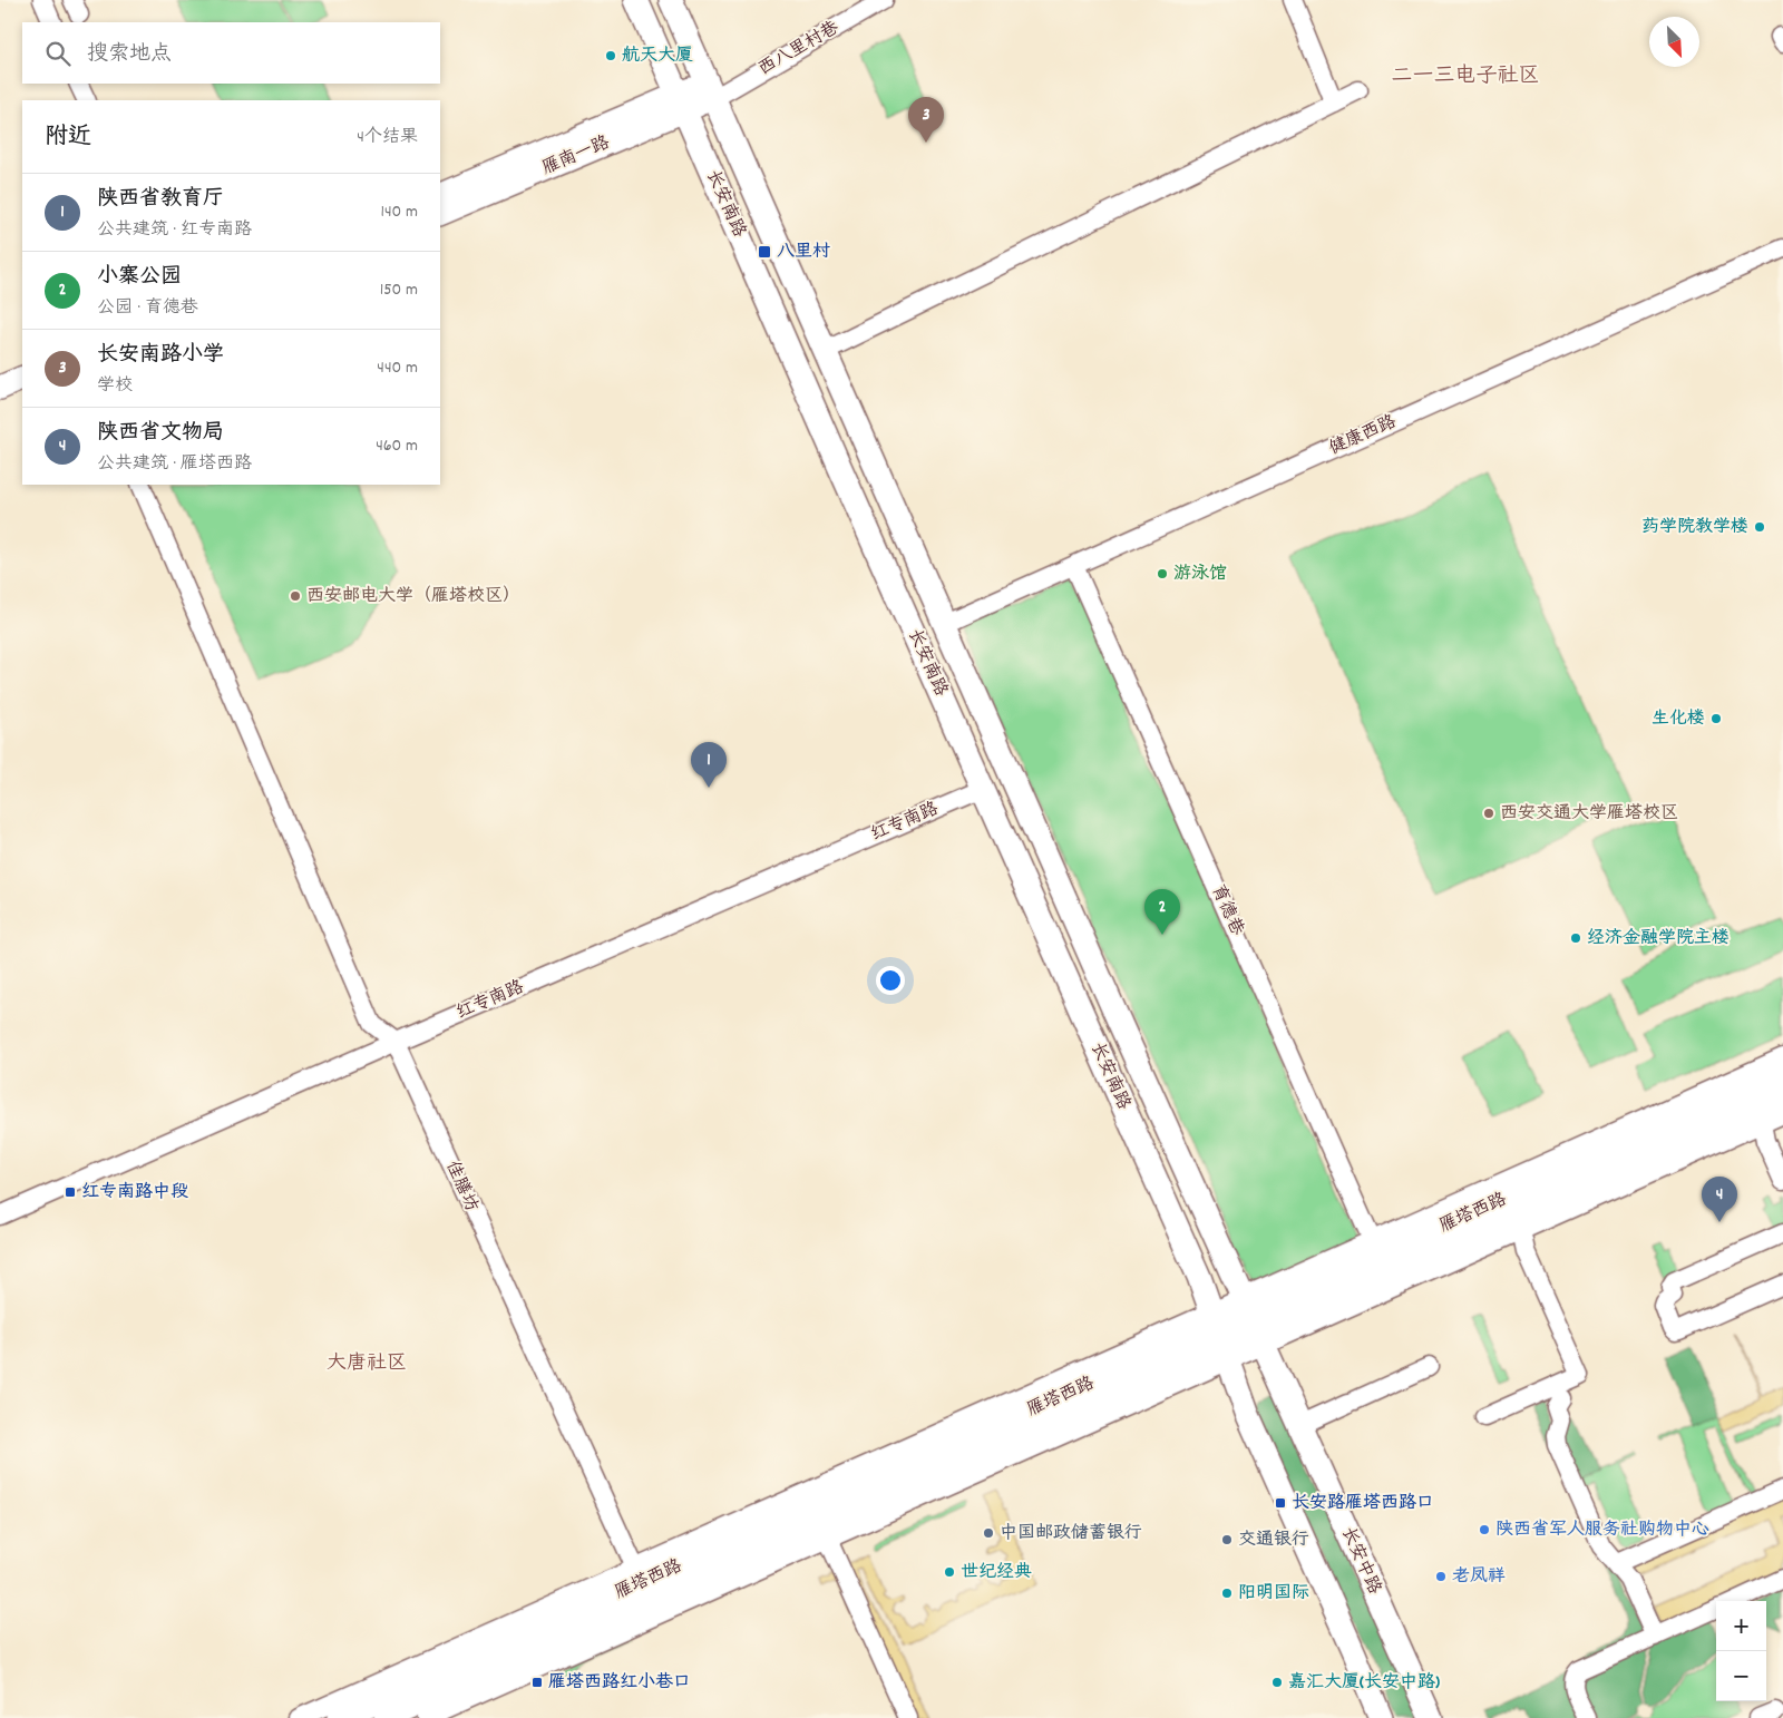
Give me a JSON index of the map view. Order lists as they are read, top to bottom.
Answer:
{
  "streets": {
    "main road": [
      "雁南一路",
      "长安南路",
      "雁塔西路",
      "长安中路"
    ],
    "street": [
      "西八里村巷",
      "健康西路",
      "红专南路",
      "育德巷",
      "佳膳坊"
    ]
  },
  "crossings": [
    ["西八里村巷", "雁南一路"],
    ["西八里村巷", "长安南路"],
    ["雁南一路", "长安南路"],
    ["长安南路", "健康西路"],
    ["长安南路", "红专南路"],
    ["长安南路", "雁塔西路"],
    ["长安南路", "长安中路"],
    ["健康西路", "育德巷"],
    ["红专南路", "佳膳坊"],
    ["育德巷", "雁塔西路"],
    ["佳膳坊", "雁塔西路"],
    ["雁塔西路", "长安中路"]
  ],
  "districts": ["二一三电子社区", "大唐社区"],
  "places": {
    "other": [
      "航天大厦",
      "药学院教学楼",
      "游泳馆",
      "西安邮电大学（雁塔校区）",
      "生化楼",
      "西安交通大学雁塔校区",
      "经济金融学院主楼",
      "陕西省军人服务社购物中心",
      "中国邮政储蓄银行",
      "交通银行",
      "世纪经典",
      "老凤祥",
      "阳明国际",
      "嘉汇大厦(长安中路)"
    ],
    "transit": [
      "八里村",
      "红专南路中段",
      "长安路雁塔西路口",
      "雁塔西路红小巷口"
    ]
  },
  "north": "bottom right",
  "page": {
    "search": "搜索地点",
    "pins": [
      "3",
      "1",
      "2",
      "4"
    ],
    "heading": ["附近", "4个结果"],
    "list": [
      {
        "mark": "1",
        "name": "陕西省教育厅",
        "note": "公共建筑 · 红专南路",
        "value": "140 m"
      },
      {
        "mark": "2",
        "name": "小寨公园",
        "note": "公园 · 育德巷",
        "value": "150 m"
      },
      {
        "mark": "3",
        "name": "长安南路小学",
        "note": "学校",
        "value": "440 m"
      },
      {
        "mark": "4",
        "name": "陕西省文物局",
        "note": "公共建筑 · 雁塔西路",
        "value": "460 m"
      }
    ],
    "map_buttons": ["+", "−"]
  }
}
